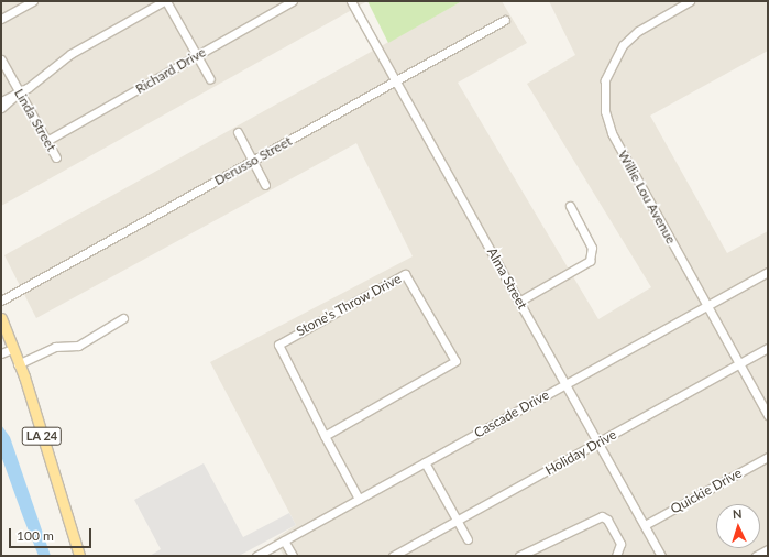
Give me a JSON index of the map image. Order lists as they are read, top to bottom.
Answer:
{
  "streets": {
    "main road": ["LA 24"],
    "street": [
      "Richard Drive",
      "Linda Street",
      "Derusso Street",
      "Willie Lou Avenue",
      "Alma Street",
      "Stone's Throw Drive",
      "Cascade Drive",
      "Holiday Drive",
      "Quickie Drive"
    ]
  },
  "crossings": [
    ["Richard Drive", "Linda Street"],
    ["Derusso Street", "Alma Street"],
    ["Willie Lou Avenue", "Cascade Drive"],
    ["Willie Lou Avenue", "Holiday Drive"],
    ["Alma Street", "Cascade Drive"],
    ["Alma Street", "Holiday Drive"],
    ["Alma Street", "Quickie Drive"],
    ["Stone's Throw Drive", "Cascade Drive"]
  ],
  "scale_bar": "100 m",
  "north": "top"
}
